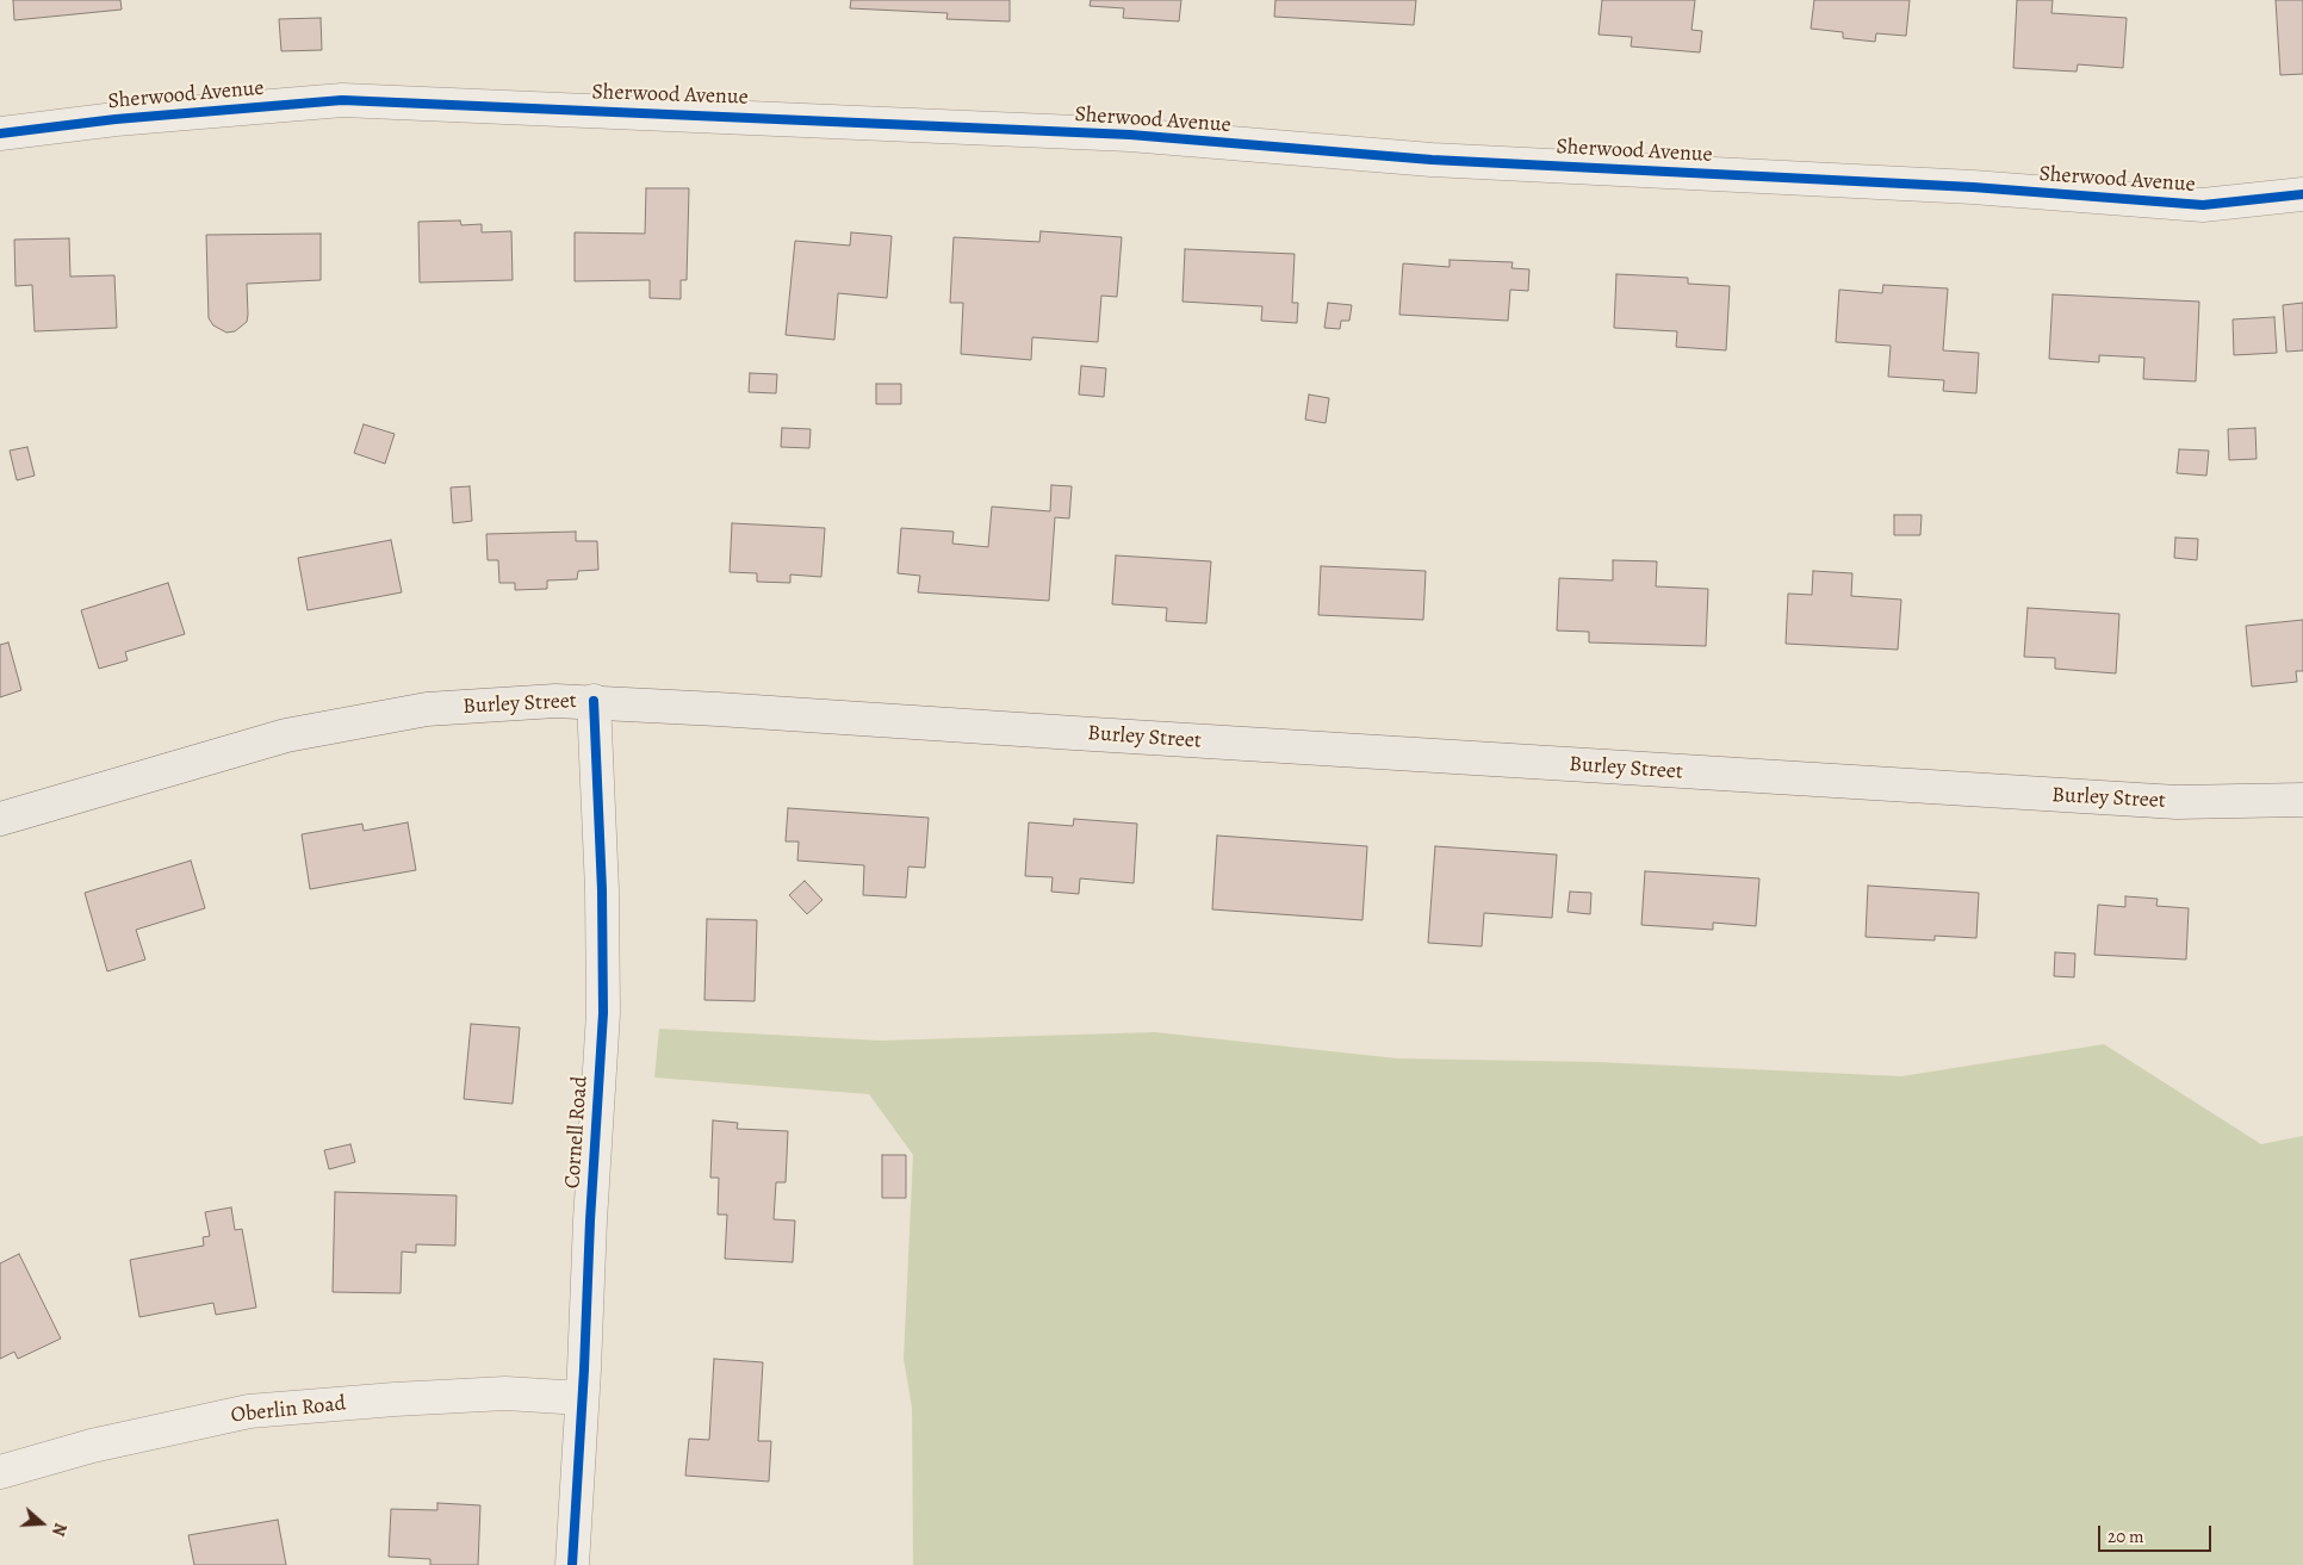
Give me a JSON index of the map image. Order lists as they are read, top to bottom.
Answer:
{
  "streets": {
    "main road": ["Burley Street"],
    "street": ["Sherwood Avenue", "Cornell Road", "Oberlin Road"]
  },
  "crossings": [
    ["Burley Street", "Cornell Road"],
    ["Cornell Road", "Oberlin Road"]
  ],
  "scale_bar": "20 m",
  "north": "right"
}
